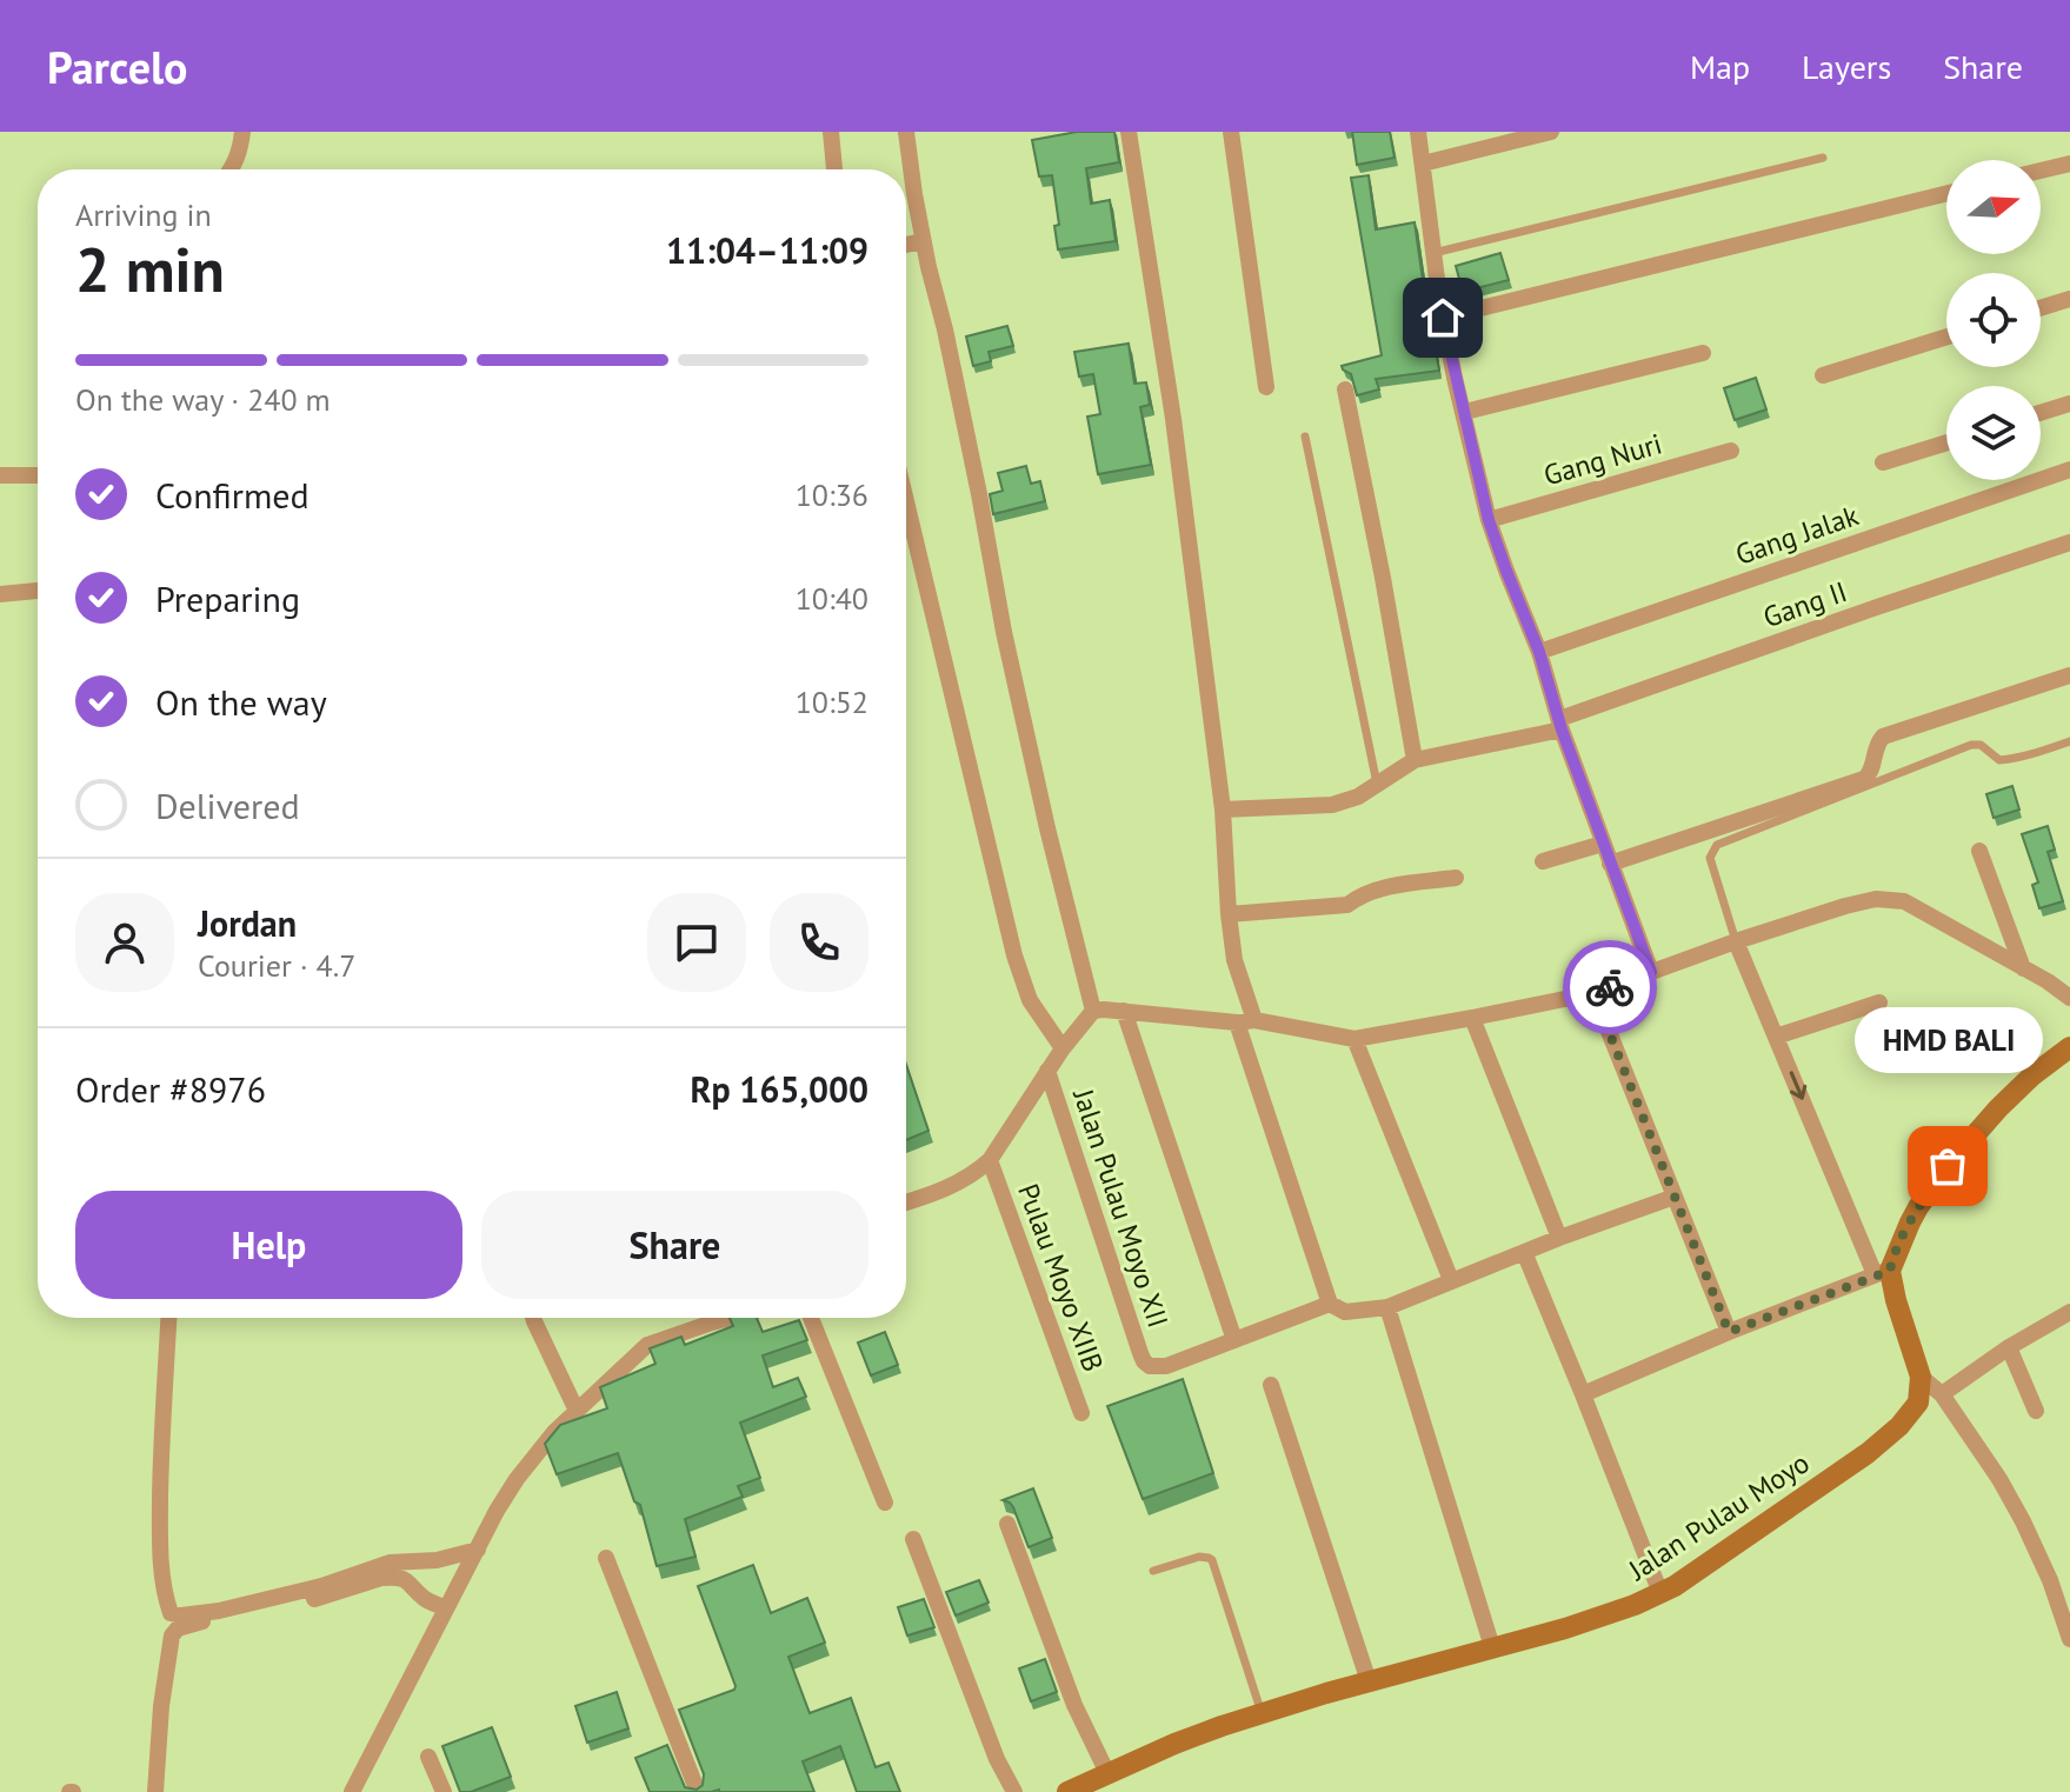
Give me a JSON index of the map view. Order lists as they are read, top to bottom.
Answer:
{
  "streets": {
    "street": [
      "Gang Nuri",
      "Gang Jalak",
      "Gang II",
      "Jalan Pulau Moyo XII",
      "Pulau Moyo XIIB",
      "Jalan Pulau Moyo"
    ]
  },
  "places": ["HMD BALI"],
  "north": "right",
  "page": {
    "header": "Parcelo",
    "nav": ["Map", "Layers", "Share"],
    "heading": ["2 min", "Arriving in", "11:04–11:09"],
    "panel": [
      "Jordan",
      "Courier · 4.7",
      "Order #8976",
      "Rp 165,000"
    ],
    "bar": "On the way · 240 m",
    "list": [
      ["Confirmed", "10:36"],
      ["Preparing", "10:40"],
      ["On the way", "10:52"],
      "Delivered"
    ],
    "bubble": "HMD BALI",
    "buttons": ["Help", "Share"]
  }
}
